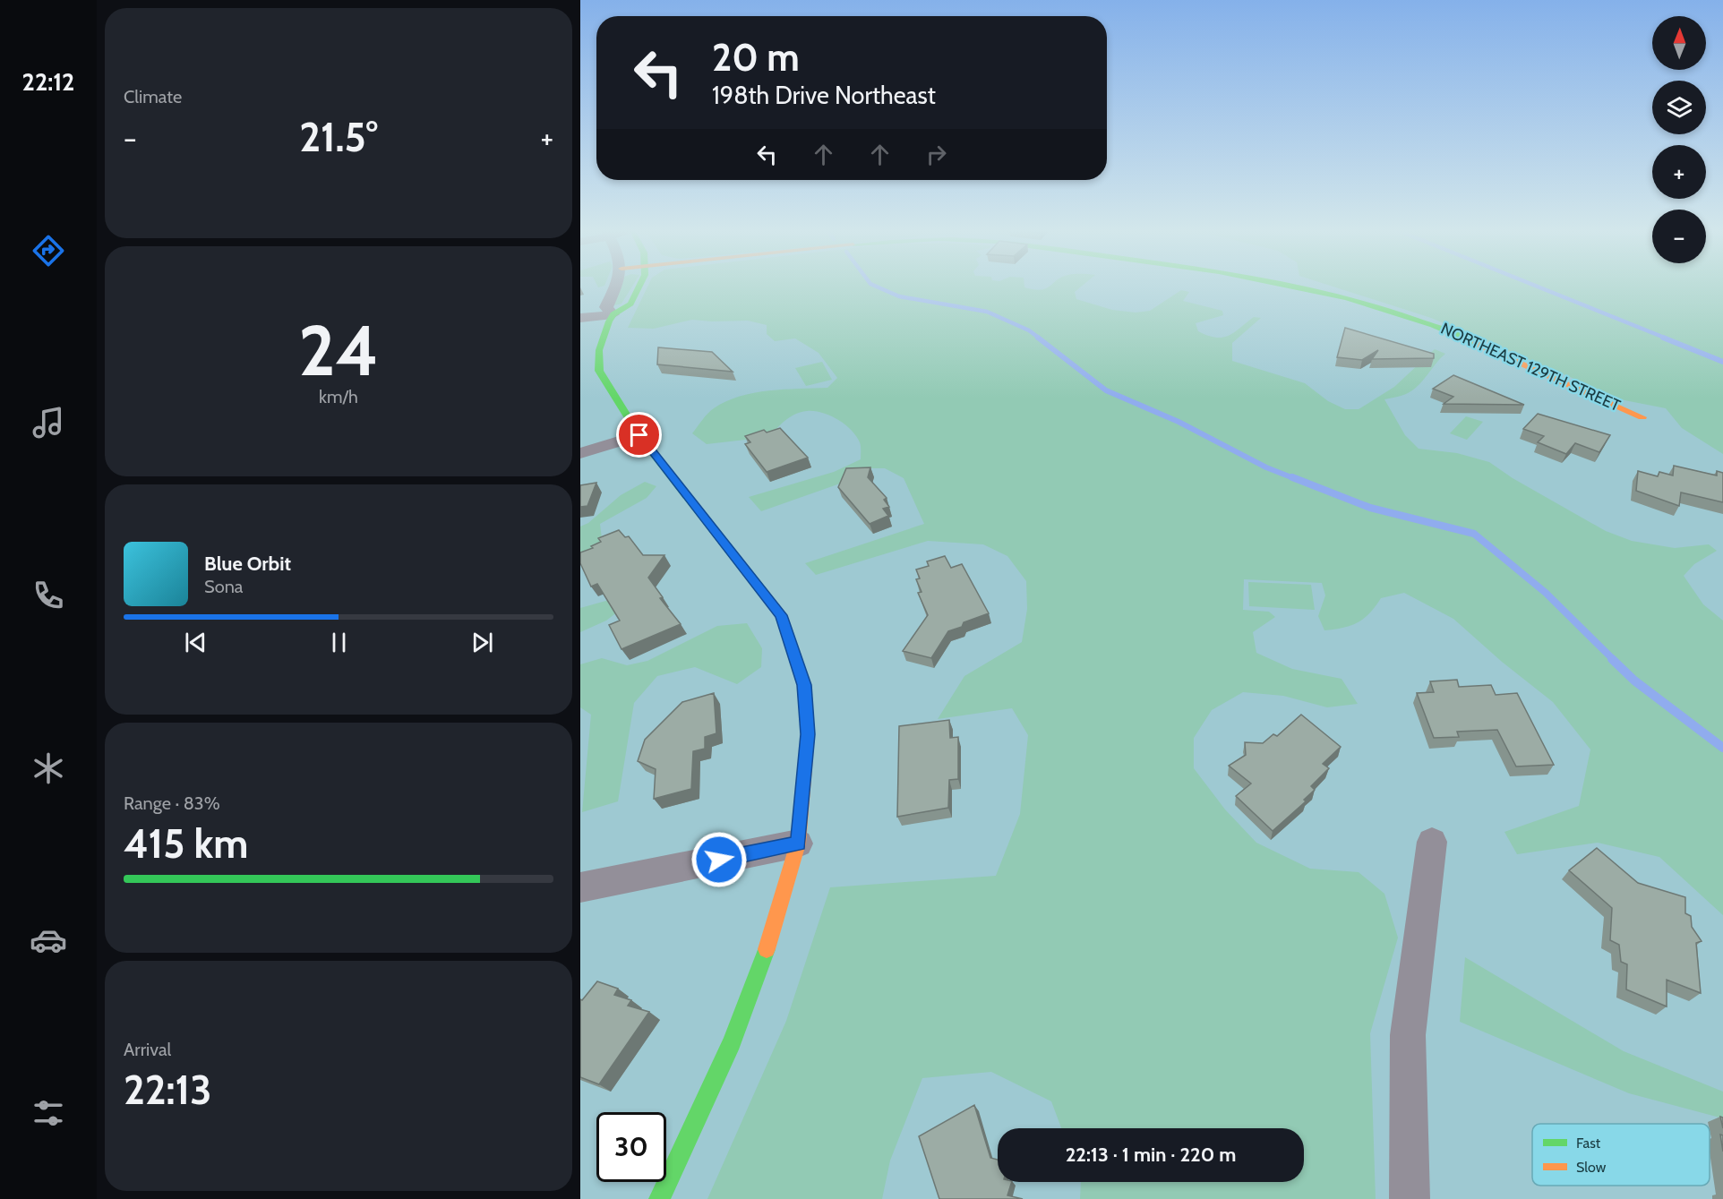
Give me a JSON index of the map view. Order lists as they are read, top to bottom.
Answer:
{
  "streets": {
    "street": ["NORTHEAST 129TH STREET"]
  },
  "legend": ["Fast", "Slow"],
  "north": "top",
  "page": {
    "tabs": "22:12",
    "tile": [
      "Climate",
      ["24", "km/h"],
      ["Range · 83%", "415 km"],
      ["Arrival", "22:13"]
    ],
    "map_buttons": ["+", "−"],
    "turn": ["20 m", "198th Drive Northeast"],
    "heat": ["−", "21.5°", "+"],
    "song": ["Blue Orbit", "Sona"],
    "limit": "30",
    "trip": "22:13 · 1 min · 220 m"
  }
}
